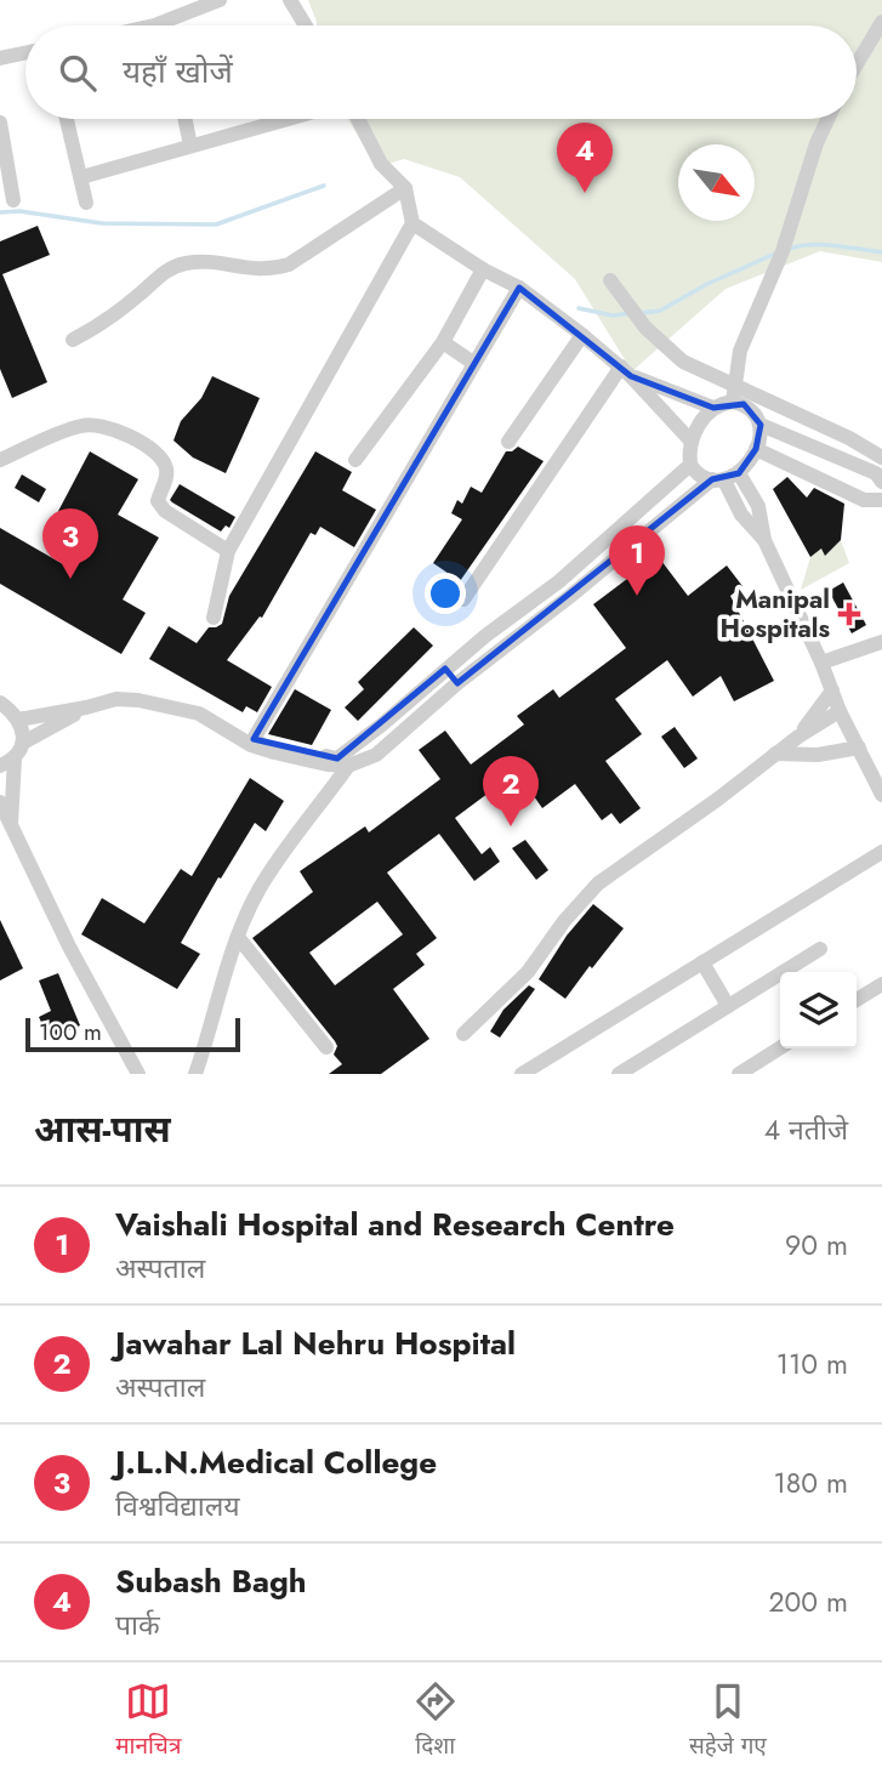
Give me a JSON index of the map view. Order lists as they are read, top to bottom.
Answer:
{
  "places": {
    "health": ["Manipal Hospitals"]
  },
  "scale_bar": "100 m",
  "north": "bottom right",
  "page": {
    "search": "यहाँ खोजें",
    "pins": [
      "4",
      "3",
      "1",
      "2"
    ],
    "scale": "100 m",
    "heading": ["आस-पास", "4 नतीजे"],
    "list": [
      {
        "mark": "1",
        "name": "Vaishali Hospital and Research Centre",
        "note": "अस्पताल",
        "value": "90 m"
      },
      {
        "mark": "2",
        "name": "Jawahar Lal Nehru Hospital",
        "note": "अस्पताल",
        "value": "110 m"
      },
      {
        "mark": "3",
        "name": "J.L.N.Medical College",
        "note": "विश्वविद्यालय",
        "value": "180 m"
      },
      {
        "mark": "4",
        "name": "Subash Bagh",
        "note": "पार्क",
        "value": "200 m"
      }
    ],
    "nav": ["मानचित्र", "दिशा", "सहेजे गए"]
  }
}
